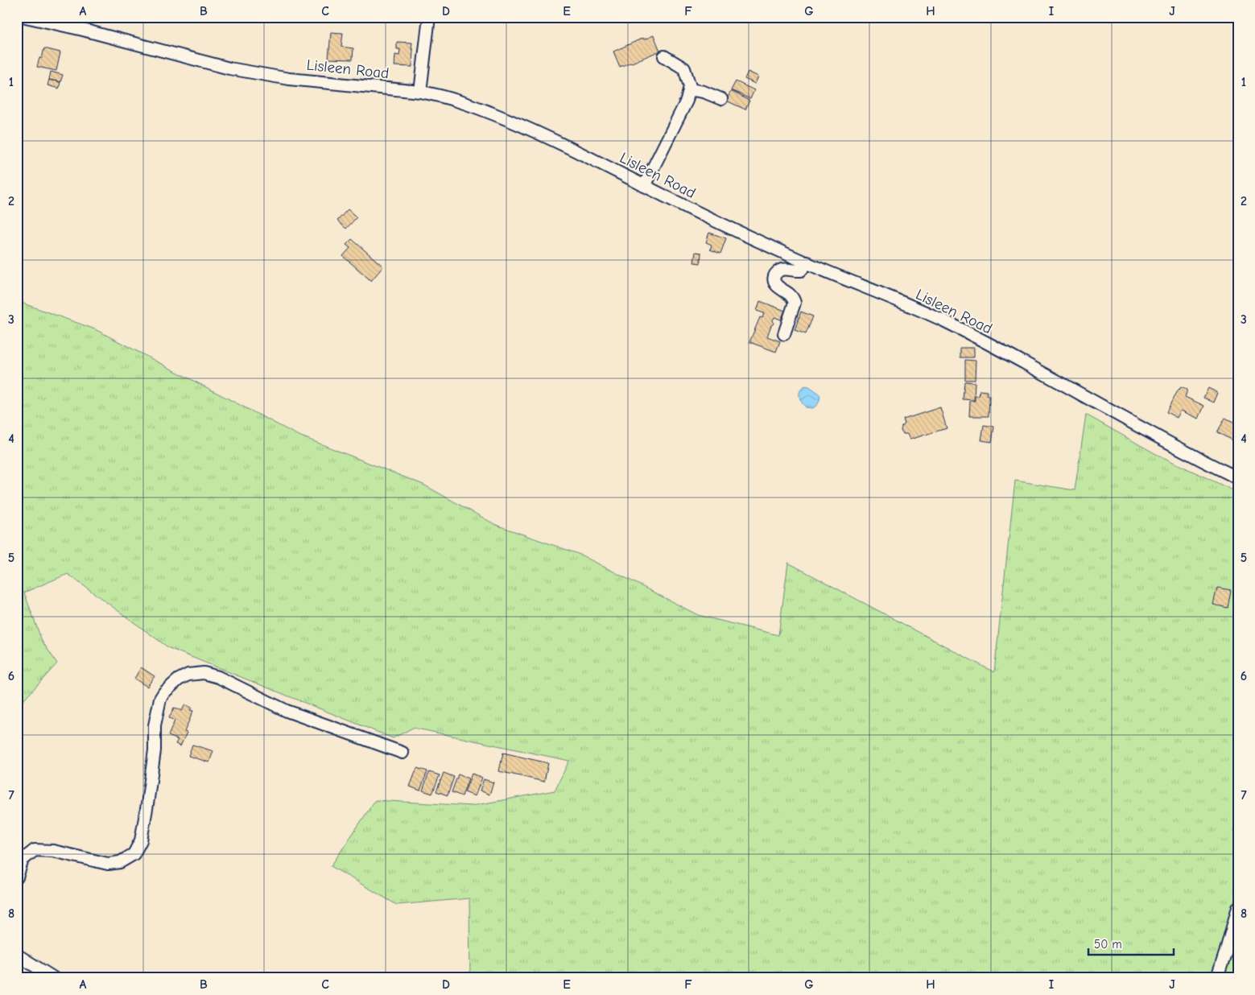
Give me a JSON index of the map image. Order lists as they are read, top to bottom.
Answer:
{
  "streets": {
    "street": ["Lisleen Road"]
  },
  "scale_bar": "50 m",
  "grid": {
    "columns": [
      "A",
      "B",
      "C",
      "D",
      "E",
      "F",
      "G",
      "H",
      "I",
      "J"
    ],
    "rows": [
      "1",
      "2",
      "3",
      "4",
      "5",
      "6",
      "7",
      "8"
    ]
  }
}
